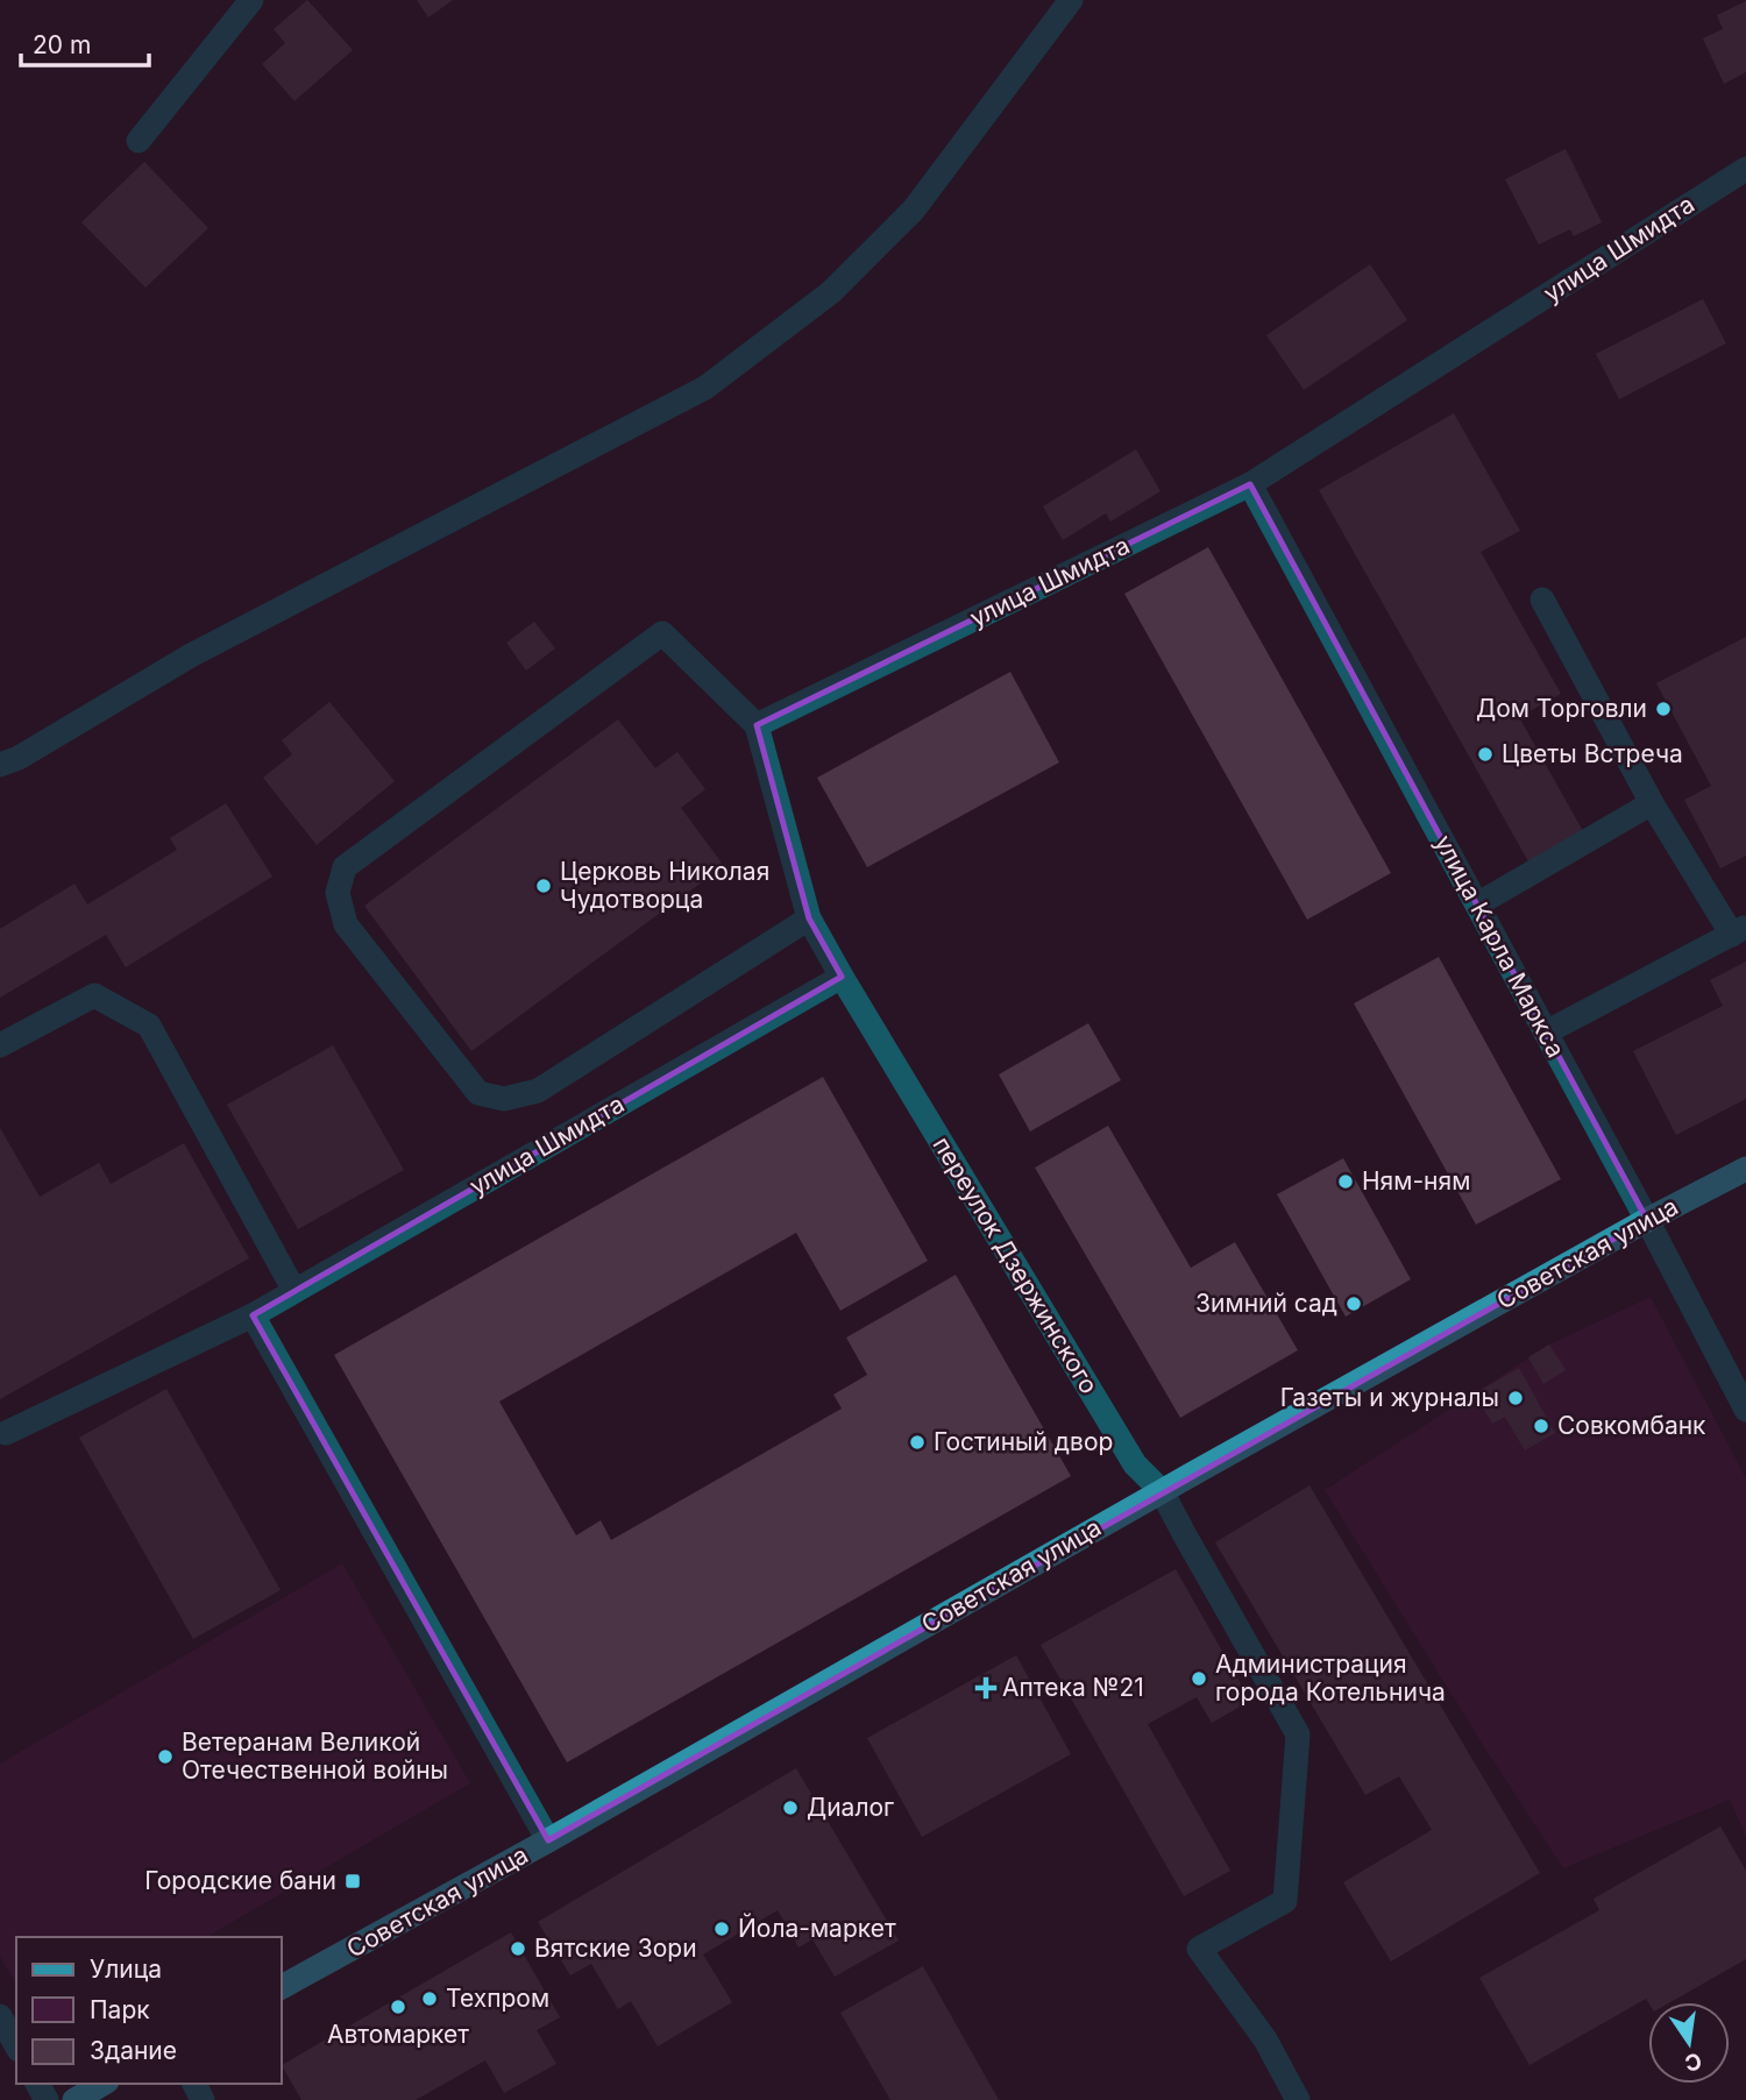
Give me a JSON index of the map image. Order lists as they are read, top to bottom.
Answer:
{
  "streets": {
    "main road": ["Советская улица"],
    "street": ["улица Шмидта", "улица Карла Маркса", "переулок Дзержинского"]
  },
  "crossings": [
    ["улица Шмидта", "улица Карла Маркса"],
    ["улица Шмидта", "переулок Дзержинского"],
    ["улица Карла Маркса", "Советская улица"],
    ["Советская улица", "переулок Дзержинского"]
  ],
  "places": {
    "other": [
      "Дом Торговли",
      "Цветы Встреча",
      "Церковь Николая Чудотворца",
      "Ням-ням",
      "Зимний сад",
      "Газеты и журналы",
      "Совкомбанк",
      "Гостиный двор",
      "Администрация города Котельнича",
      "Ветеранам Великой Отечественной войны",
      "Диалог",
      "Йола-маркет",
      "Вятские Зори",
      "Техпром",
      "Автомаркет"
    ],
    "health": ["Аптека №21"],
    "transit": ["Городские бани"]
  },
  "legend": ["Улица", "Парк", "Здание"],
  "scale_bar": "20 m",
  "north": "bottom"
}
